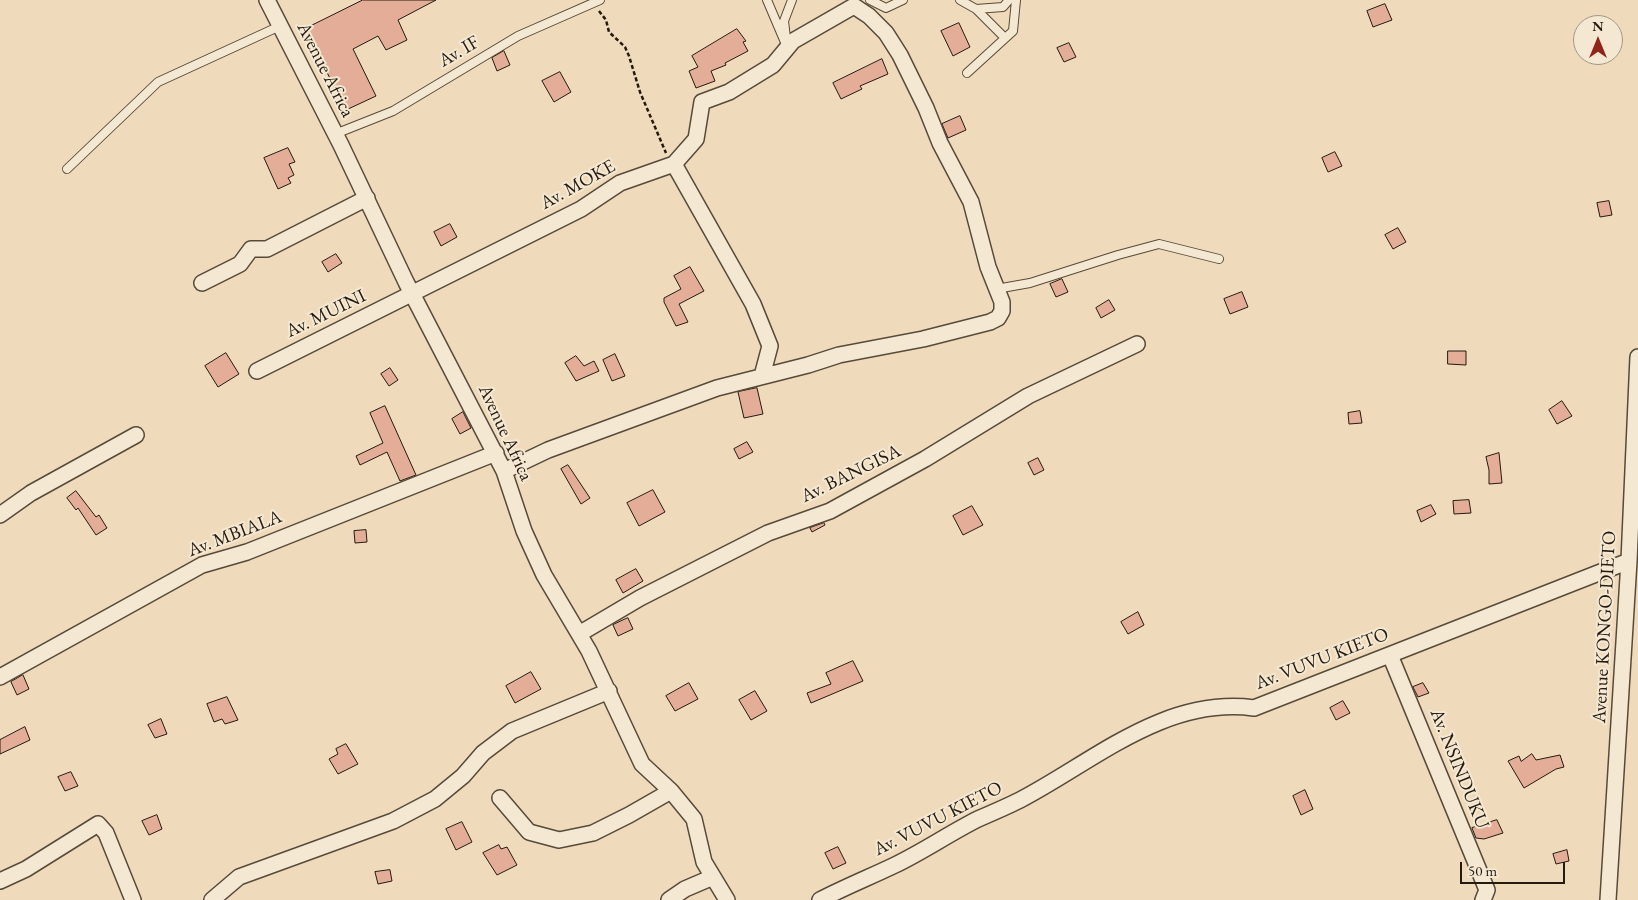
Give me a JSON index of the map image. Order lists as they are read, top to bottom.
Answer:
{
  "streets": {
    "street": [
      "Avenue Africa",
      "Av. MOKE",
      "Av. MUINI",
      "Av. BANGISA",
      "Av. MBIALA",
      "Avenue KONGO-DIETO",
      "Av. VUVU KIETO",
      "Av. NSINDUKU"
    ],
    "lane": ["Av. IF"]
  },
  "crossings": [
    ["Av. IF", "Avenue Africa"],
    ["Avenue Africa", "Av. MOKE"],
    ["Avenue Africa", "Av. MUINI"],
    ["Avenue Africa", "Av. BANGISA"],
    ["Avenue Africa", "Av. MBIALA"],
    ["Av. MOKE", "Av. MUINI"],
    ["Avenue KONGO-DIETO", "Av. VUVU KIETO"],
    ["Av. VUVU KIETO", "Av. NSINDUKU"]
  ],
  "scale_bar": "50 m",
  "north": "top"
}
